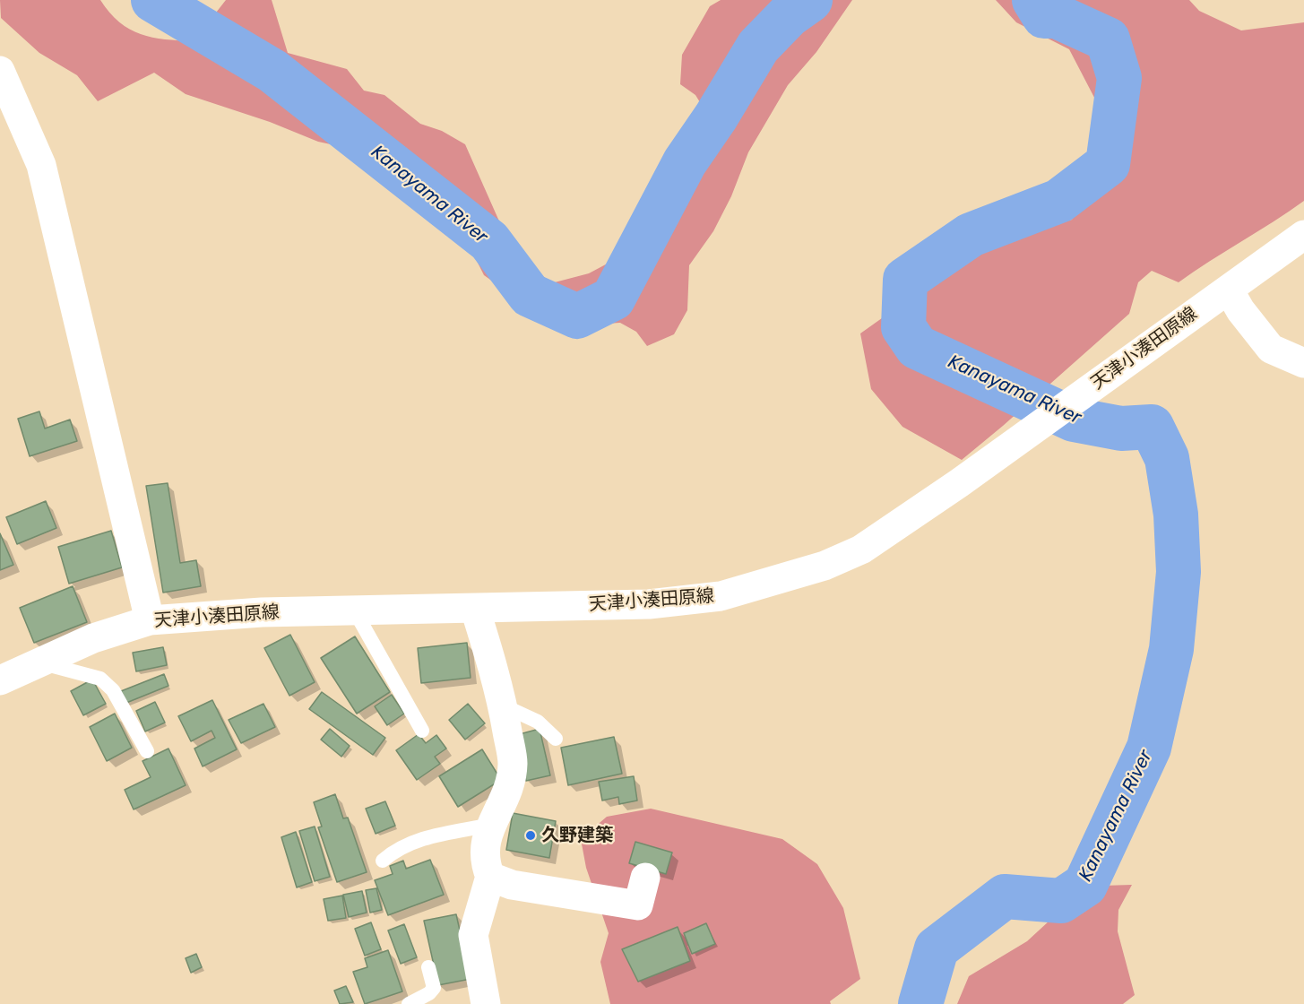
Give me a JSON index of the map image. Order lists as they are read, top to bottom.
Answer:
{
  "streets": {
    "main road": ["天津小湊田原線"]
  },
  "water": ["Kanayama River"],
  "places": ["久野建築"]
}
